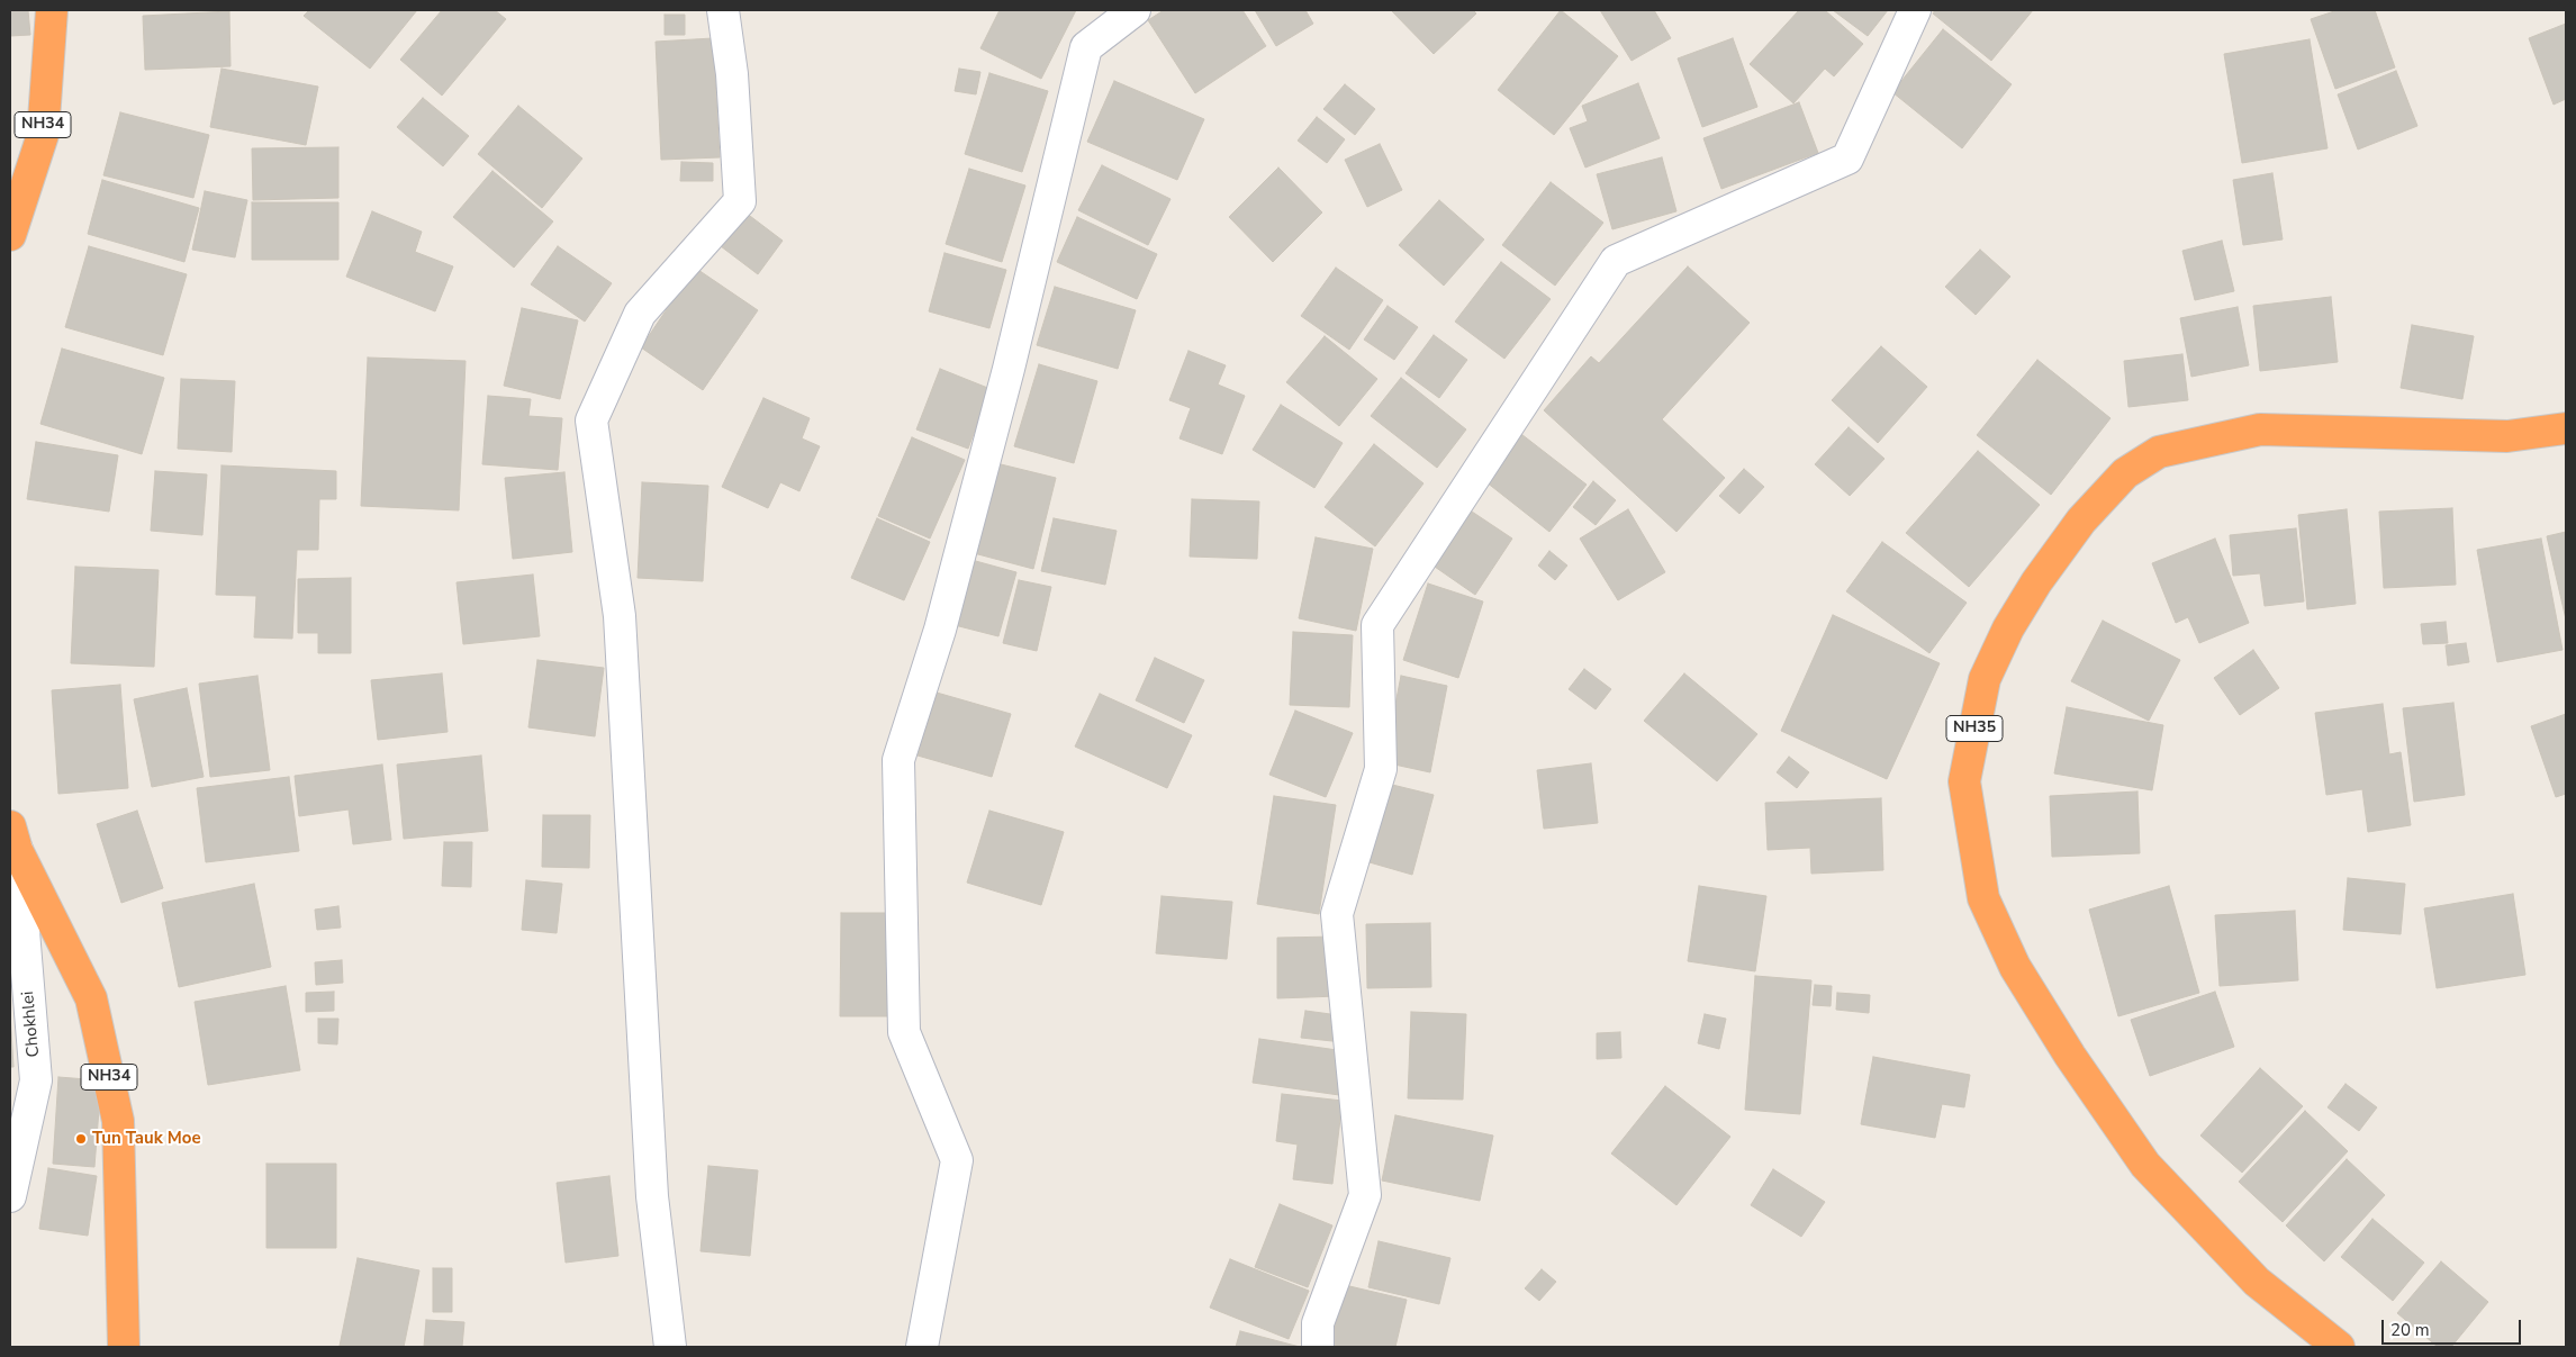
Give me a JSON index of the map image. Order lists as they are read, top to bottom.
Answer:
{
  "streets": {
    "highway": ["NH34", "NH35"],
    "street": ["Chokhlei"]
  },
  "crossings": [
    ["NH34", "Chokhlei"]
  ],
  "places": ["Tun Tauk Moe"],
  "scale_bar": "20 m"
}
